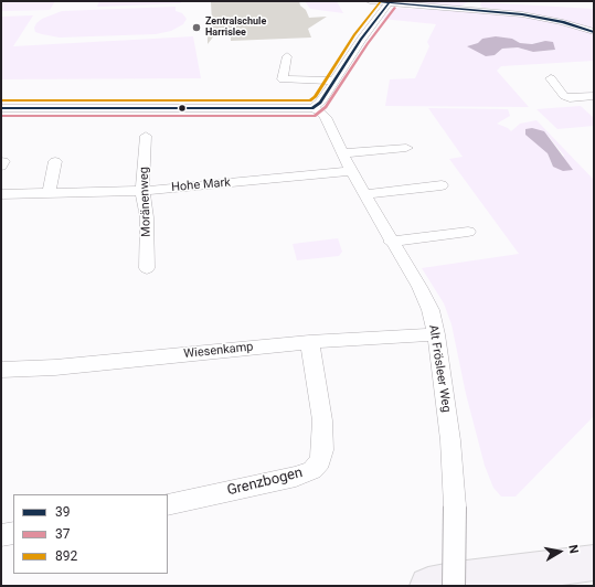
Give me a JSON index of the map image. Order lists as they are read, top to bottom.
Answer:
{
  "streets": {
    "street": [
      "Hohe Mark",
      "Moränenweg",
      "Wiesenkamp",
      "Alt Frösleer Weg",
      "Grenzbogen"
    ]
  },
  "crossings": [
    ["Hohe Mark", "Moränenweg"],
    ["Hohe Mark", "Alt Frösleer Weg"],
    ["Wiesenkamp", "Alt Frösleer Weg"],
    ["Wiesenkamp", "Grenzbogen"]
  ],
  "places": ["Zentralschule Harrislee"],
  "lines": ["transit line 39", "transit line 892", "transit line 37"],
  "legend": ["39", "37", "892"],
  "north": "right"
}
